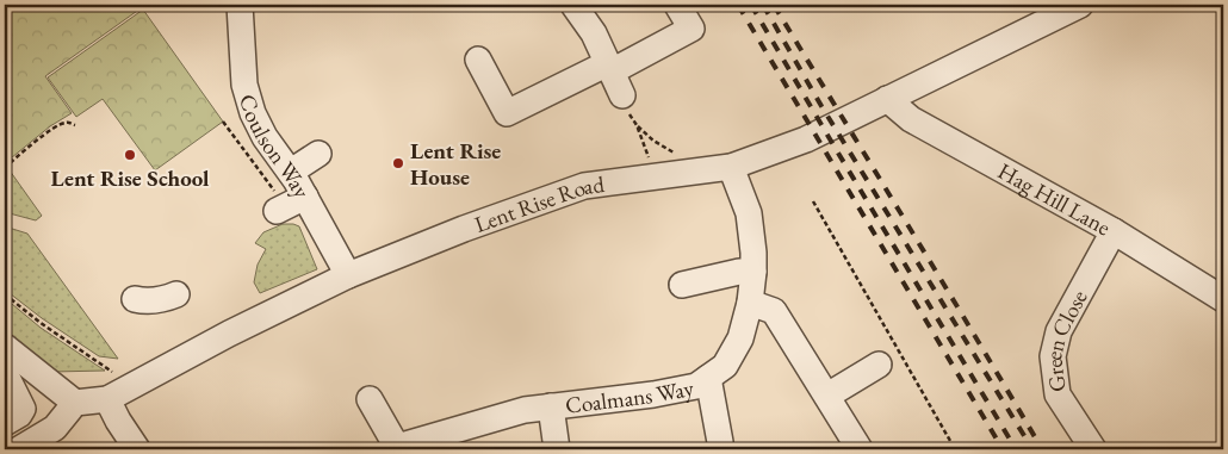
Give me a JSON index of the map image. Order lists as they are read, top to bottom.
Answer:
{
  "streets": {
    "street": [
      "Coulson Way",
      "Hag Hill Lane",
      "Lent Rise Road",
      "Green Close",
      "Coalmans Way"
    ]
  },
  "crossings": [
    ["Coulson Way", "Lent Rise Road"],
    ["Hag Hill Lane", "Lent Rise Road"],
    ["Hag Hill Lane", "Green Close"],
    ["Lent Rise Road", "Coalmans Way"]
  ],
  "places": ["Lent Rise School", "Lent Rise House"]
}
